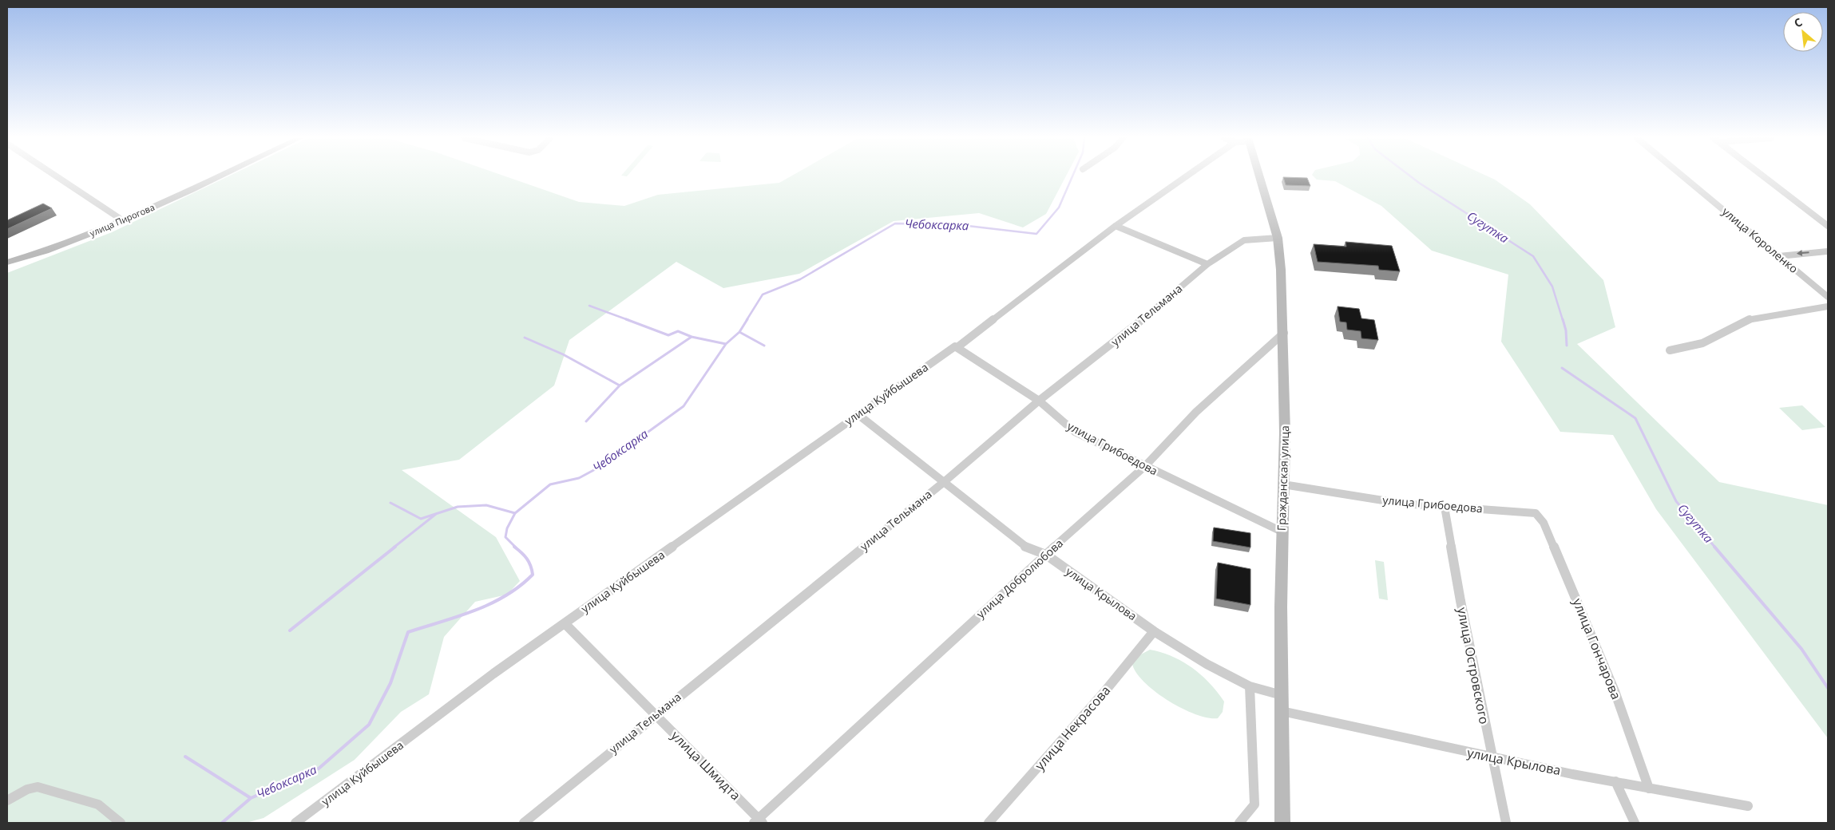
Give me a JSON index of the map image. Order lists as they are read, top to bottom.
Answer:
{
  "streets": {
    "main road": ["улица Пирогова", "Гражданская улица"],
    "street": [
      "улица Короленко",
      "улица Тельмана",
      "улица Куйбышева",
      "улица Грибоедова",
      "улица Добролюбова",
      "улица Крылова",
      "улица Гончарова",
      "улица Островского",
      "улица Некрасова",
      "улица Шмидта"
    ]
  },
  "crossings": [
    ["улица Тельмана", "улица Грибоедова"],
    ["улица Тельмана", "Гражданская улица"],
    ["улица Тельмана", "улица Крылова"],
    ["улица Тельмана", "улица Шмидта"],
    ["улица Куйбышева", "улица Грибоедова"],
    ["улица Куйбышева", "улица Крылова"],
    ["улица Куйбышева", "улица Шмидта"],
    ["улица Грибоедова", "Гражданская улица"],
    ["улица Грибоедова", "улица Добролюбова"],
    ["улица Грибоедова", "улица Гончарова"],
    ["улица Грибоедова", "улица Островского"],
    ["Гражданская улица", "улица Добролюбова"],
    ["Гражданская улица", "улица Крылова"],
    ["улица Добролюбова", "улица Крылова"],
    ["улица Добролюбова", "улица Шмидта"],
    ["улица Крылова", "улица Гончарова"],
    ["улица Крылова", "улица Островского"],
    ["улица Крылова", "улица Некрасова"]
  ],
  "water": ["Чебоксарка", "Сугутка"],
  "north": "top left"
}
